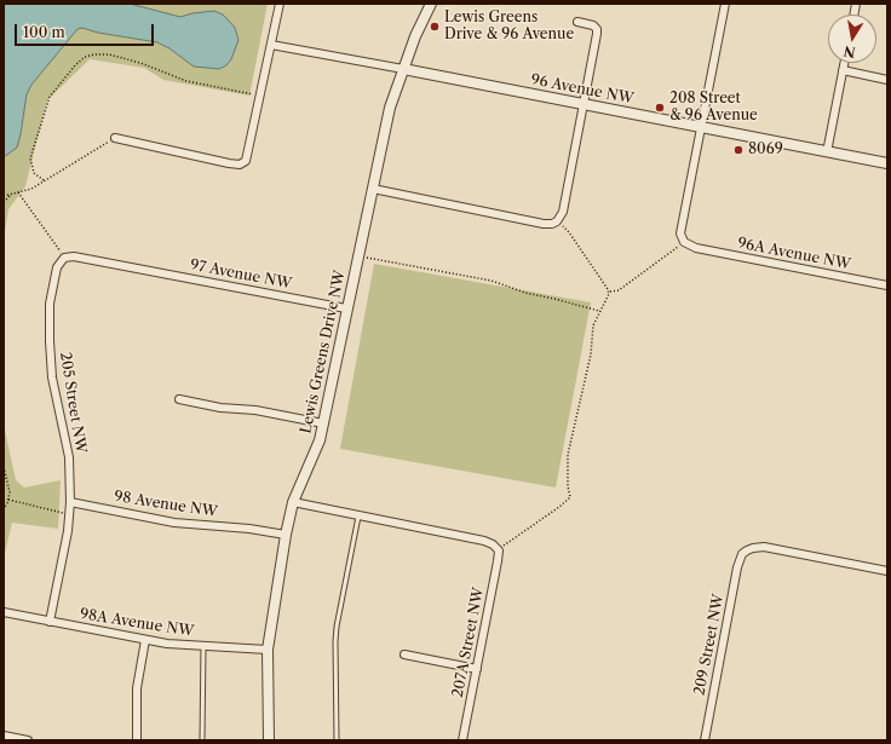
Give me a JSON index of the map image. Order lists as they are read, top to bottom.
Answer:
{
  "streets": {
    "street": [
      "96 Avenue NW",
      "96A Avenue NW",
      "97 Avenue NW",
      "Lewis Greens Drive NW",
      "205 Street NW",
      "98 Avenue NW",
      "98A Avenue NW",
      "207A Street NW",
      "209 Street NW"
    ]
  },
  "crossings": [
    ["96 Avenue NW", "Lewis Greens Drive NW"],
    ["97 Avenue NW", "Lewis Greens Drive NW"],
    ["97 Avenue NW", "205 Street NW"],
    ["Lewis Greens Drive NW", "98 Avenue NW"],
    ["Lewis Greens Drive NW", "98A Avenue NW"],
    ["205 Street NW", "98 Avenue NW"],
    ["205 Street NW", "98A Avenue NW"]
  ],
  "places": ["Lewis Greens Drive & 96 Avenue", "208 Street & 96 Avenue", "8069"],
  "scale_bar": "100 m",
  "north": "bottom"
}
